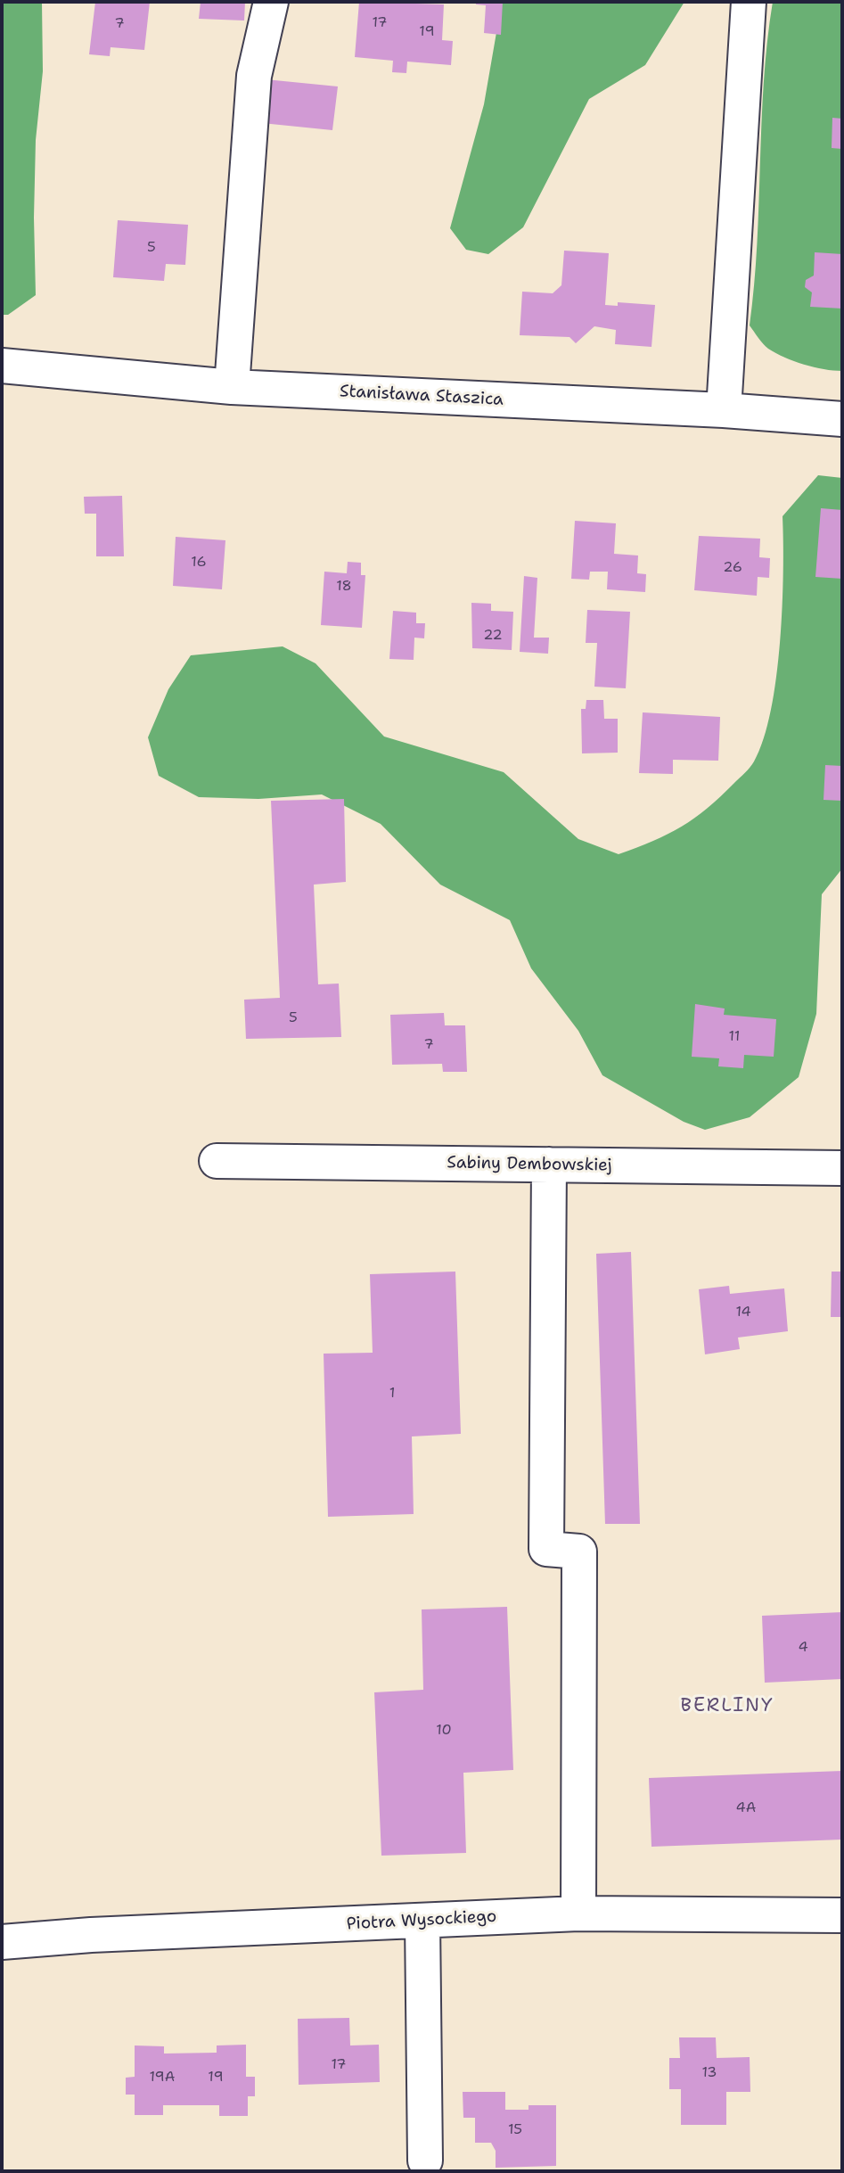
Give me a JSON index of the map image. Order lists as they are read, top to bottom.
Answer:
{
  "streets": {
    "street": ["Stanisława Staszica", "Sabiny Dembowskiej", "Piotra Wysockiego"]
  },
  "districts": ["BERLINY"],
  "house_numbers": [
    "17",
    "7",
    "19",
    "5",
    "16",
    "26",
    "18",
    "22",
    "5",
    "11",
    "7",
    "14",
    "1",
    "4",
    "10",
    "4A",
    "17",
    "13",
    "19A",
    "19",
    "15"
  ]
}
